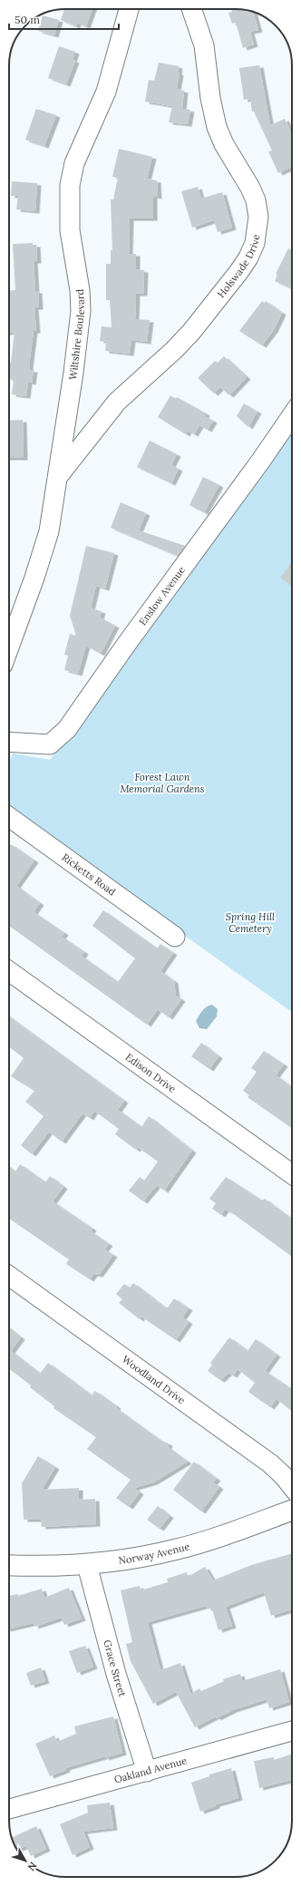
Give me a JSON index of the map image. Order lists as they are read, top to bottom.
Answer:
{
  "streets": {
    "main road": ["Norway Avenue"],
    "street": [
      "Holswade Drive",
      "Wiltshire Boulevard",
      "Enslow Avenue",
      "Ricketts Road",
      "Edison Drive",
      "Woodland Drive",
      "Grace Street",
      "Oakland Avenue"
    ]
  },
  "crossings": [
    ["Holswade Drive", "Wiltshire Boulevard"],
    ["Norway Avenue", "Grace Street"],
    ["Grace Street", "Oakland Avenue"]
  ],
  "parks": ["Forest Lawn Memorial Gardens", "Spring Hill Cemetery"],
  "scale_bar": "50 m",
  "north": "bottom right"
}
